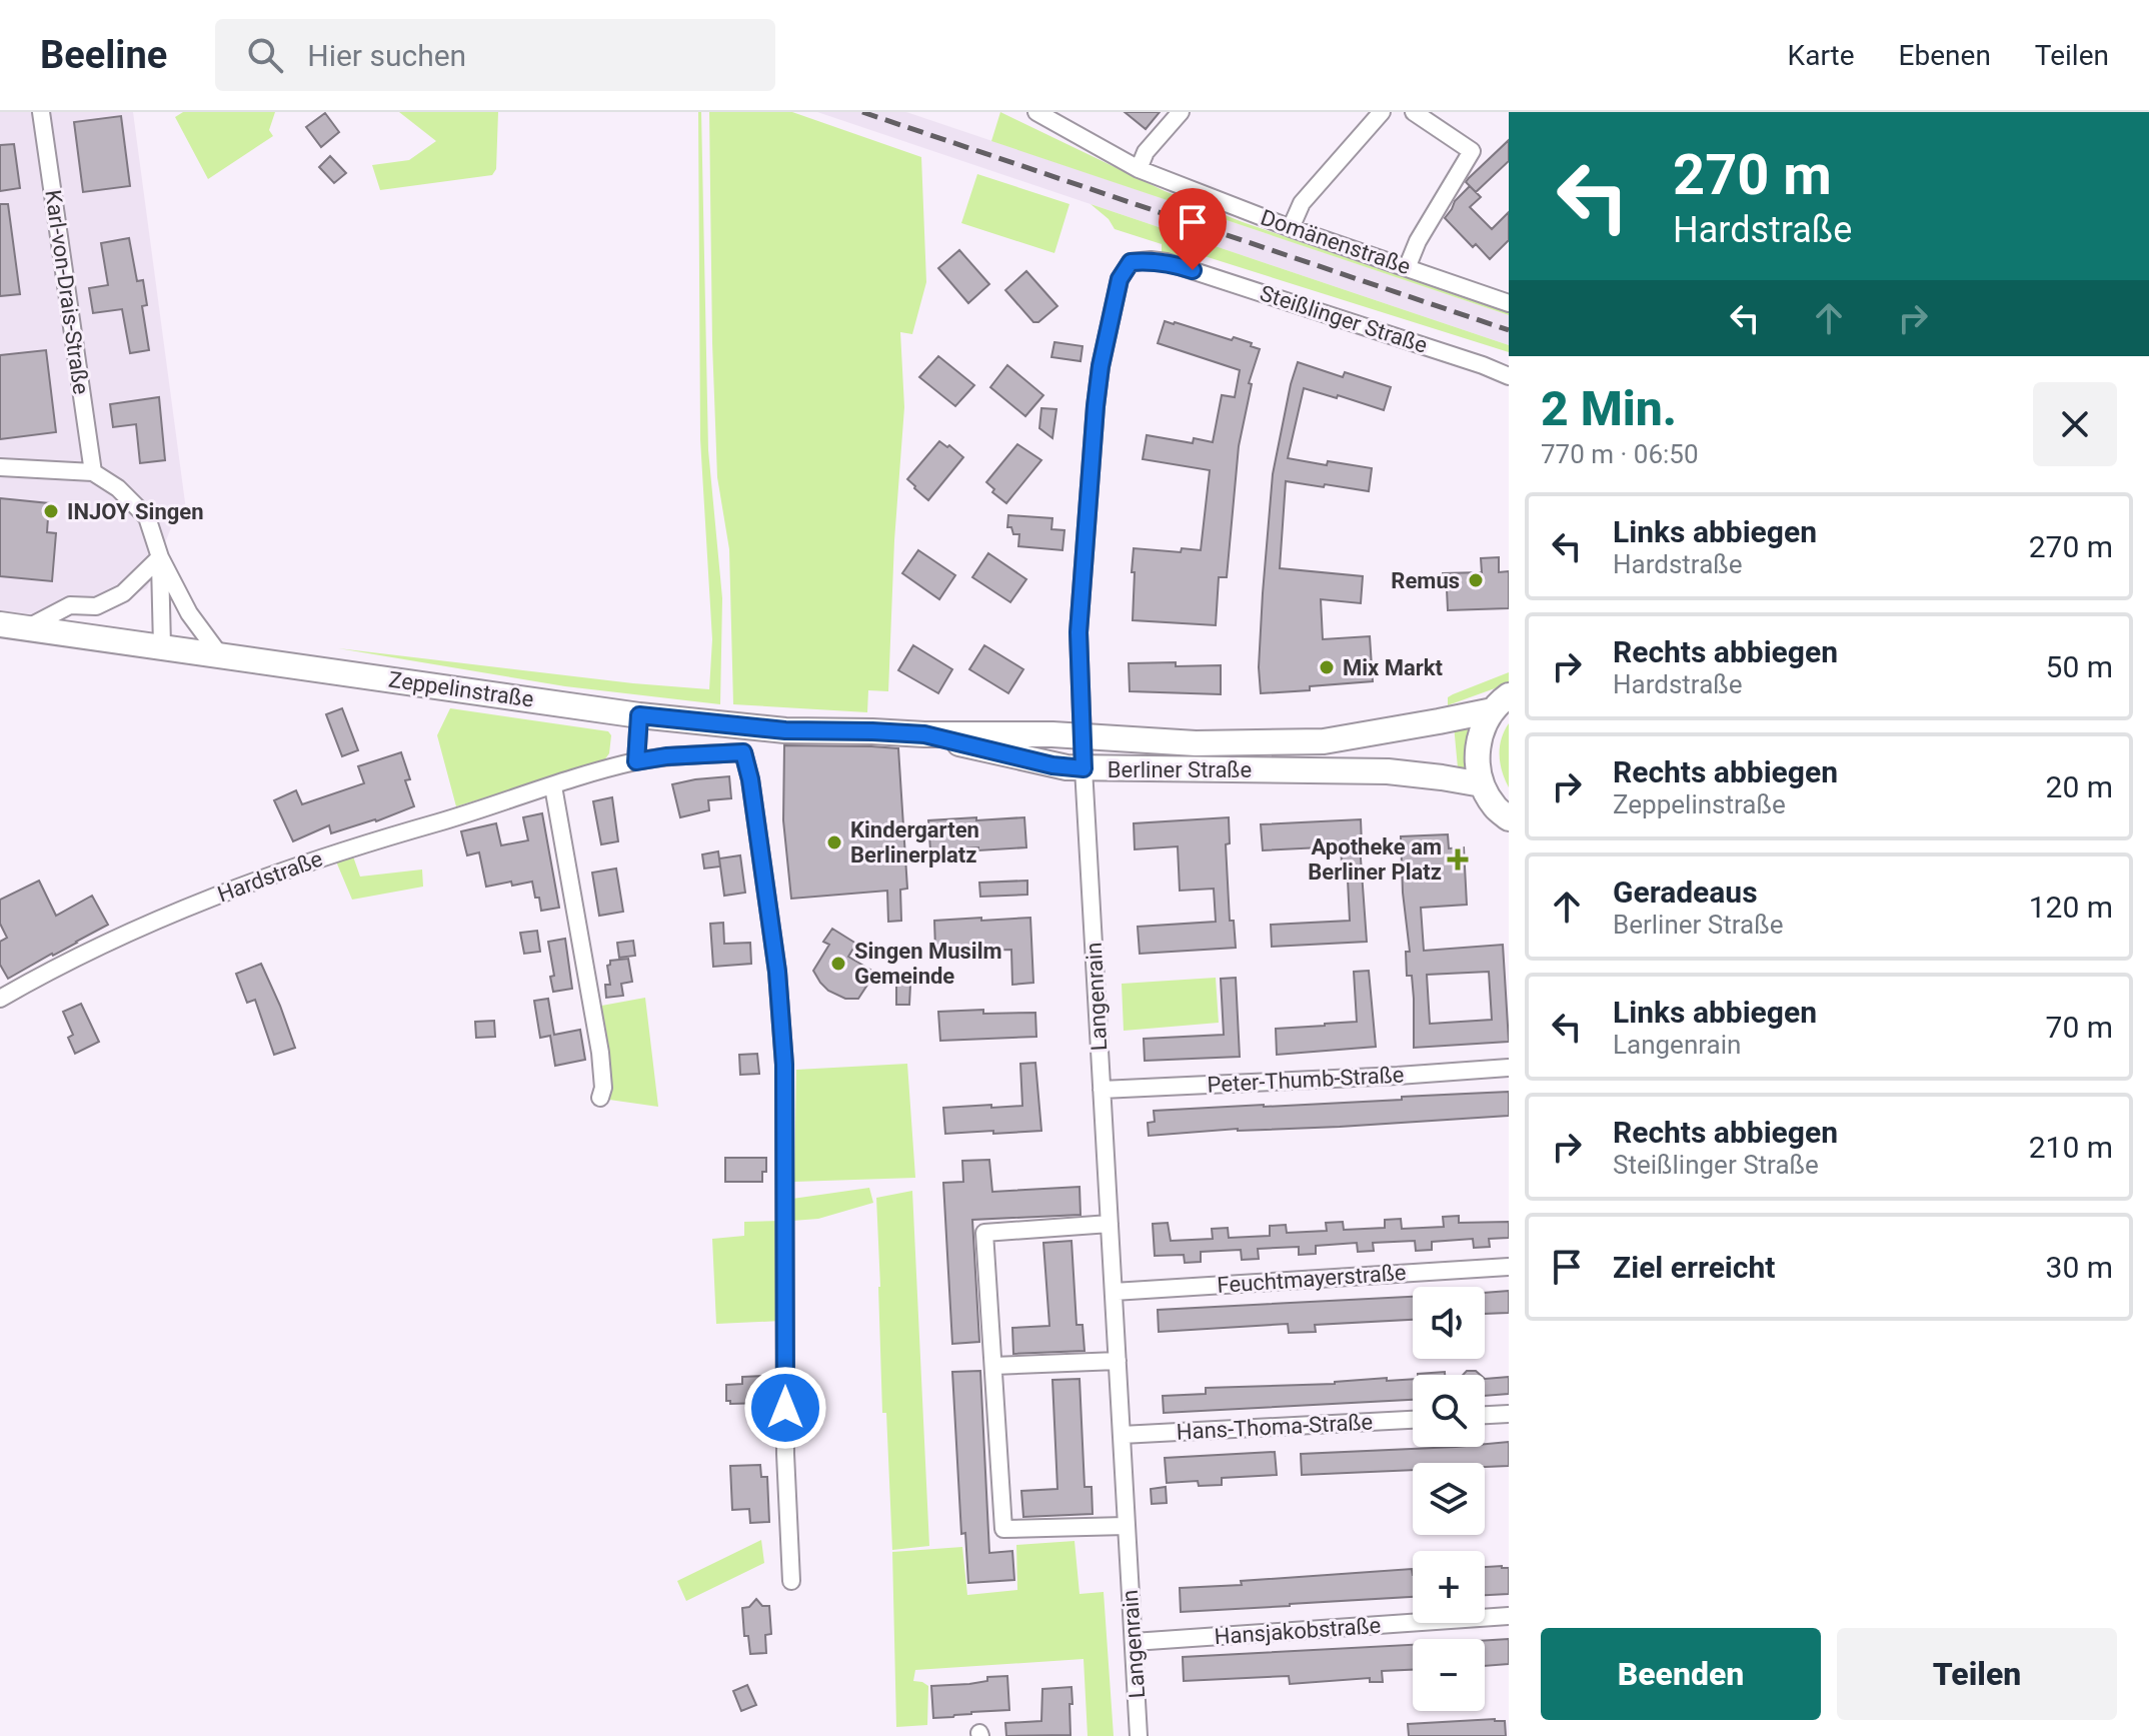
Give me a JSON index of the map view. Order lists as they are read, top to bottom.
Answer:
{
  "streets": {
    "street": [
      "Domänenstraße",
      "Karl-von-Drais-Straße",
      "Steißlinger Straße",
      "Zeppelinstraße",
      "Berliner Straße",
      "Hardstraße",
      "Langenrain",
      "Peter-Thumb-Straße",
      "Feuchtmayerstraße",
      "Hans-Thoma-Straße",
      "Hansjakobstraße"
    ]
  },
  "crossings": [
    ["Steißlinger Straße", "Langenrain"],
    ["Zeppelinstraße", "Berliner Straße"],
    ["Berliner Straße", "Langenrain"],
    ["Langenrain", "Peter-Thumb-Straße"],
    ["Langenrain", "Feuchtmayerstraße"],
    ["Langenrain", "Hans-Thoma-Straße"],
    ["Langenrain", "Hansjakobstraße"]
  ],
  "places": {
    "other": [
      "INJOY Singen",
      "Remus",
      "Mix Markt",
      "Kindergarten Berlinerplatz",
      "Singen Musilm Gemeinde"
    ],
    "health": ["Apotheke am Berliner Platz"]
  },
  "page": {
    "header": "Beeline",
    "search": "Hier suchen",
    "nav": ["Karte", "Ebenen", "Teilen"],
    "turn": ["270 m", "Hardstraße"],
    "heading": ["2 Min.", "770 m · 06:50"],
    "list": [
      {
        "name": "Links abbiegen",
        "note": "Hardstraße",
        "value": "270 m"
      },
      {
        "name": "Rechts abbiegen",
        "note": "Hardstraße",
        "value": "50 m"
      },
      {
        "name": "Rechts abbiegen",
        "note": "Zeppelinstraße",
        "value": "20 m"
      },
      {
        "name": "Geradeaus",
        "note": "Berliner Straße",
        "value": "120 m"
      },
      {
        "name": "Links abbiegen",
        "note": "Langenrain",
        "value": "70 m"
      },
      {
        "name": "Rechts abbiegen",
        "note": "Steißlinger Straße",
        "value": "210 m"
      },
      {
        "name": "Ziel erreicht",
        "value": "30 m"
      }
    ],
    "map_buttons": ["+", "−"],
    "buttons": ["Beenden", "Teilen"]
  }
}
